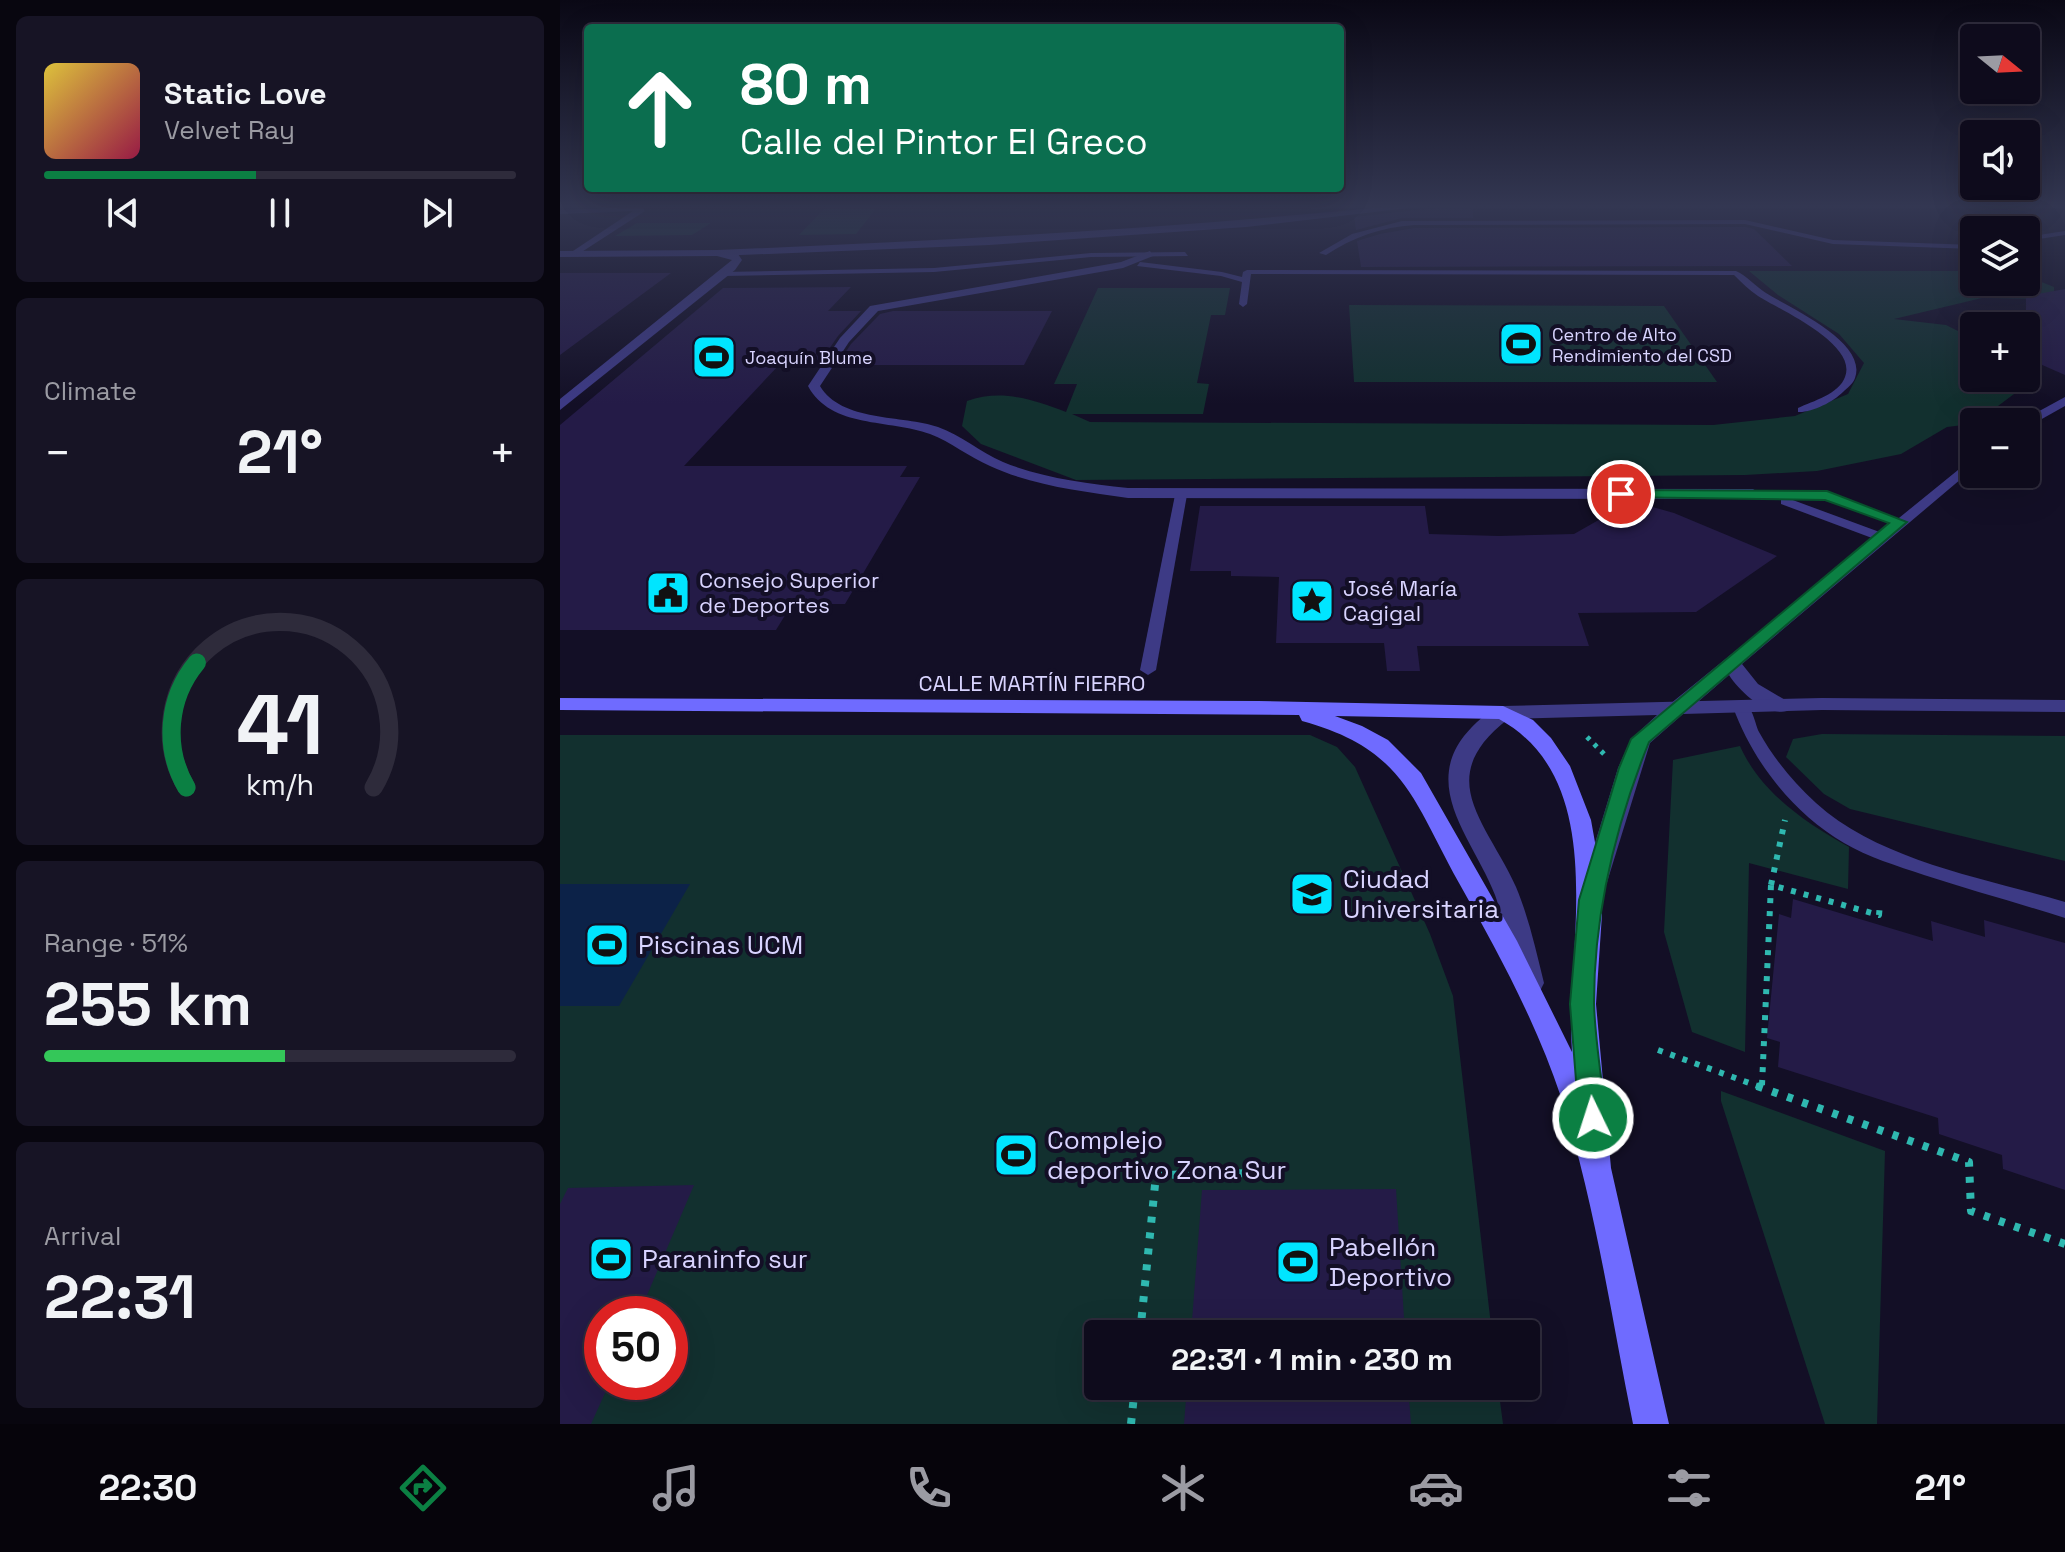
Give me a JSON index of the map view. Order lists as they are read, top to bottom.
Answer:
{
  "streets": {
    "main road": ["CALLE MARTÍN FIERRO"]
  },
  "places": {
    "sports": [
      "Centro de Alto Rendimiento del CSD",
      "Joaquín Blume",
      "Piscinas UCM",
      "Complejo deportivo Zona Sur",
      "Paraninfo sur",
      "Pabellón Deportivo"
    ],
    "public building": ["Consejo Superior de Deportes"],
    "place": ["José María Cagigal"],
    "school or university": ["Ciudad Universitaria"]
  },
  "north": "right",
  "page": {
    "map_buttons": ["+", "−"],
    "turn": ["80 m", "Calle del Pintor El Greco"],
    "song": ["Static Love", "Velvet Ray"],
    "tile": [
      "Climate",
      ["Range · 51%", "255 km"],
      ["Arrival", "22:31"]
    ],
    "heat": ["−", "21°", "+"],
    "limit": "50",
    "trip": "22:31 · 1 min · 230 m",
    "tabs": ["22:30", "21°"],
    "gauge": ["41", "km/h"]
  }
}
